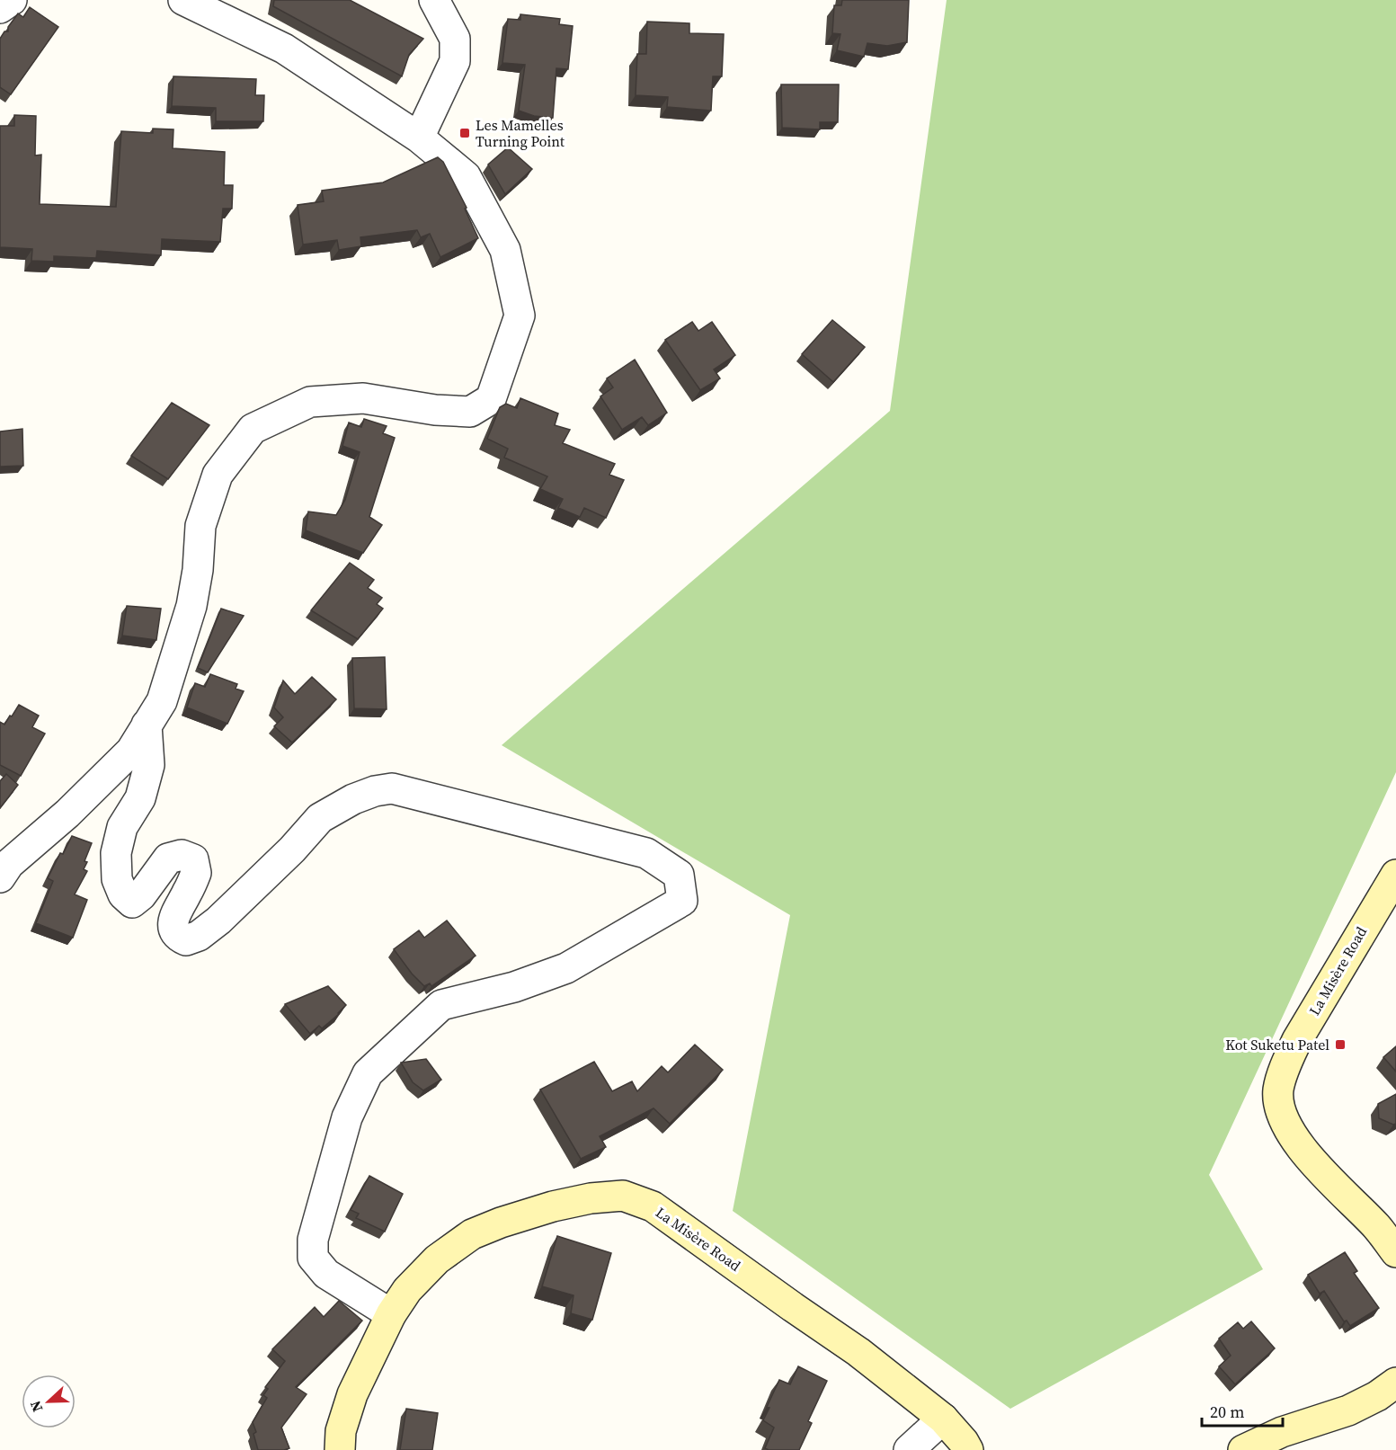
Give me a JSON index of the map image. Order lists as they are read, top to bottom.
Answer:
{
  "streets": {
    "main road": ["La Misère Road"]
  },
  "places": {
    "transit": ["Les Mamelles Turning Point", "Kot Suketu Patel"]
  },
  "scale_bar": "20 m",
  "north": "left"
}
